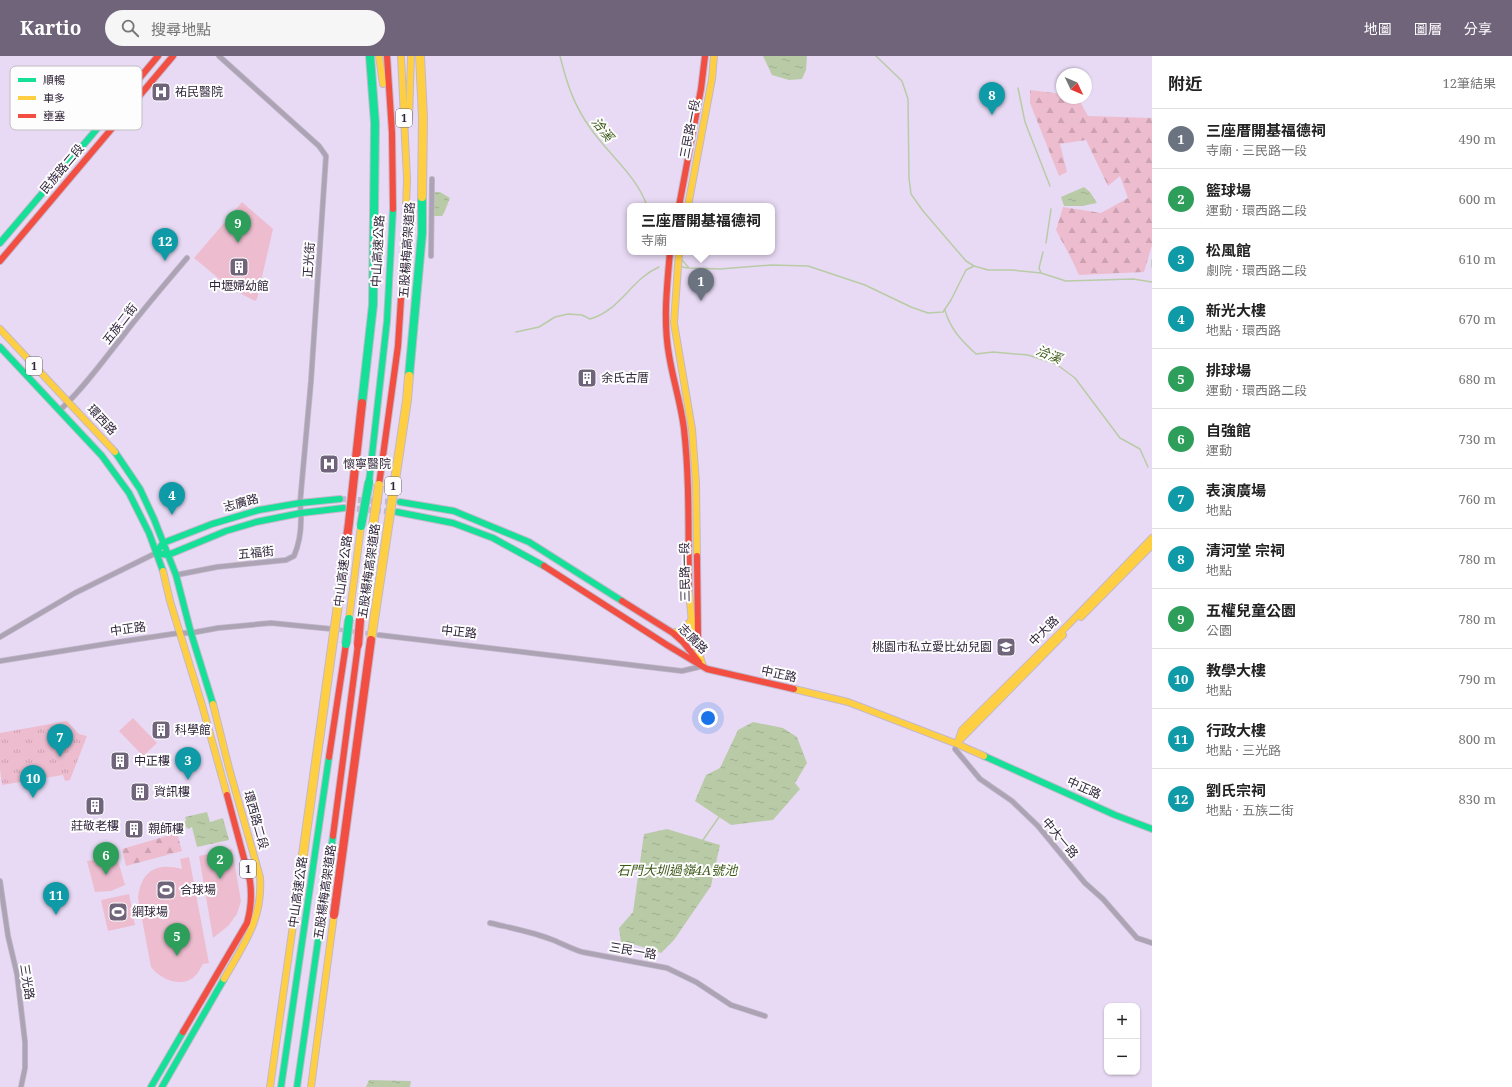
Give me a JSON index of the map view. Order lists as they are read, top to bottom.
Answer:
{
  "streets": {
    "main road": [
      "1",
      "三民路一段",
      "民族路二段",
      "五股楊梅高架道路",
      "中山高速公路",
      "環西路",
      "志廣路",
      "中正路",
      "中大路",
      "環西路二段"
    ],
    "street": [
      "正光街",
      "五族二街",
      "五福街",
      "中大一路",
      "三民一路",
      "三光路"
    ]
  },
  "crossings": [
    ["三民路一段", "志廣路"],
    ["三民路一段", "中正路"],
    ["正光街", "志廣路"],
    ["正光街", "五福街"],
    ["五族二街", "環西路"],
    ["環西路", "志廣路"],
    ["環西路", "環西路二段"],
    ["志廣路", "五福街"],
    ["志廣路", "中正路"],
    ["志廣路", "環西路二段"],
    ["五福街", "環西路二段"],
    ["中正路", "中大路"],
    ["中正路", "環西路二段"],
    ["中正路", "中大一路"],
    ["中大路", "中大一路"]
  ],
  "water": ["洽溪", "石門大圳過嶺4A號池"],
  "places": {
    "hospital": ["祐民醫院", "懷寧醫院"],
    "building": [
      "中壢婦幼館",
      "余氏古厝",
      "科學館",
      "中正樓",
      "資訊樓",
      "莊敬老樓",
      "親師樓"
    ],
    "school or university": ["桃園市私立愛比幼兒園"],
    "sports": ["合球場", "網球場"]
  },
  "legend": ["順暢", "車多", "壅塞"],
  "north": "bottom right",
  "page": {
    "header": "Kartio",
    "search": "搜尋地點",
    "nav": ["地圖", "圖層", "分享"],
    "heading": ["附近", "12筆結果"],
    "pins": [
      "8",
      "9",
      "12",
      "1",
      "4",
      "7",
      "3",
      "10",
      "6",
      "2",
      "11",
      "5"
    ],
    "list": [
      {
        "mark": "1",
        "name": "三座厝開基福德祠",
        "note": "寺廟 · 三民路一段",
        "value": "490 m"
      },
      {
        "mark": "2",
        "name": "籃球場",
        "note": "運動 · 環西路二段",
        "value": "600 m"
      },
      {
        "mark": "3",
        "name": "松風館",
        "note": "劇院 · 環西路二段",
        "value": "610 m"
      },
      {
        "mark": "4",
        "name": "新光大樓",
        "note": "地點 · 環西路",
        "value": "670 m"
      },
      {
        "mark": "5",
        "name": "排球場",
        "note": "運動 · 環西路二段",
        "value": "680 m"
      },
      {
        "mark": "6",
        "name": "自強館",
        "note": "運動",
        "value": "730 m"
      },
      {
        "mark": "7",
        "name": "表演廣場",
        "note": "地點",
        "value": "760 m"
      },
      {
        "mark": "8",
        "name": "清河堂 宗祠",
        "note": "地點",
        "value": "780 m"
      },
      {
        "mark": "9",
        "name": "五權兒童公園",
        "note": "公園",
        "value": "780 m"
      },
      {
        "mark": "10",
        "name": "教學大樓",
        "note": "地點",
        "value": "790 m"
      },
      {
        "mark": "11",
        "name": "行政大樓",
        "note": "地點 · 三光路",
        "value": "800 m"
      },
      {
        "mark": "12",
        "name": "劉氏宗祠",
        "note": "地點 · 五族二街",
        "value": "830 m"
      }
    ],
    "popup": ["三座厝開基福德祠", "寺廟"],
    "map_buttons": ["+", "−"]
  }
}
